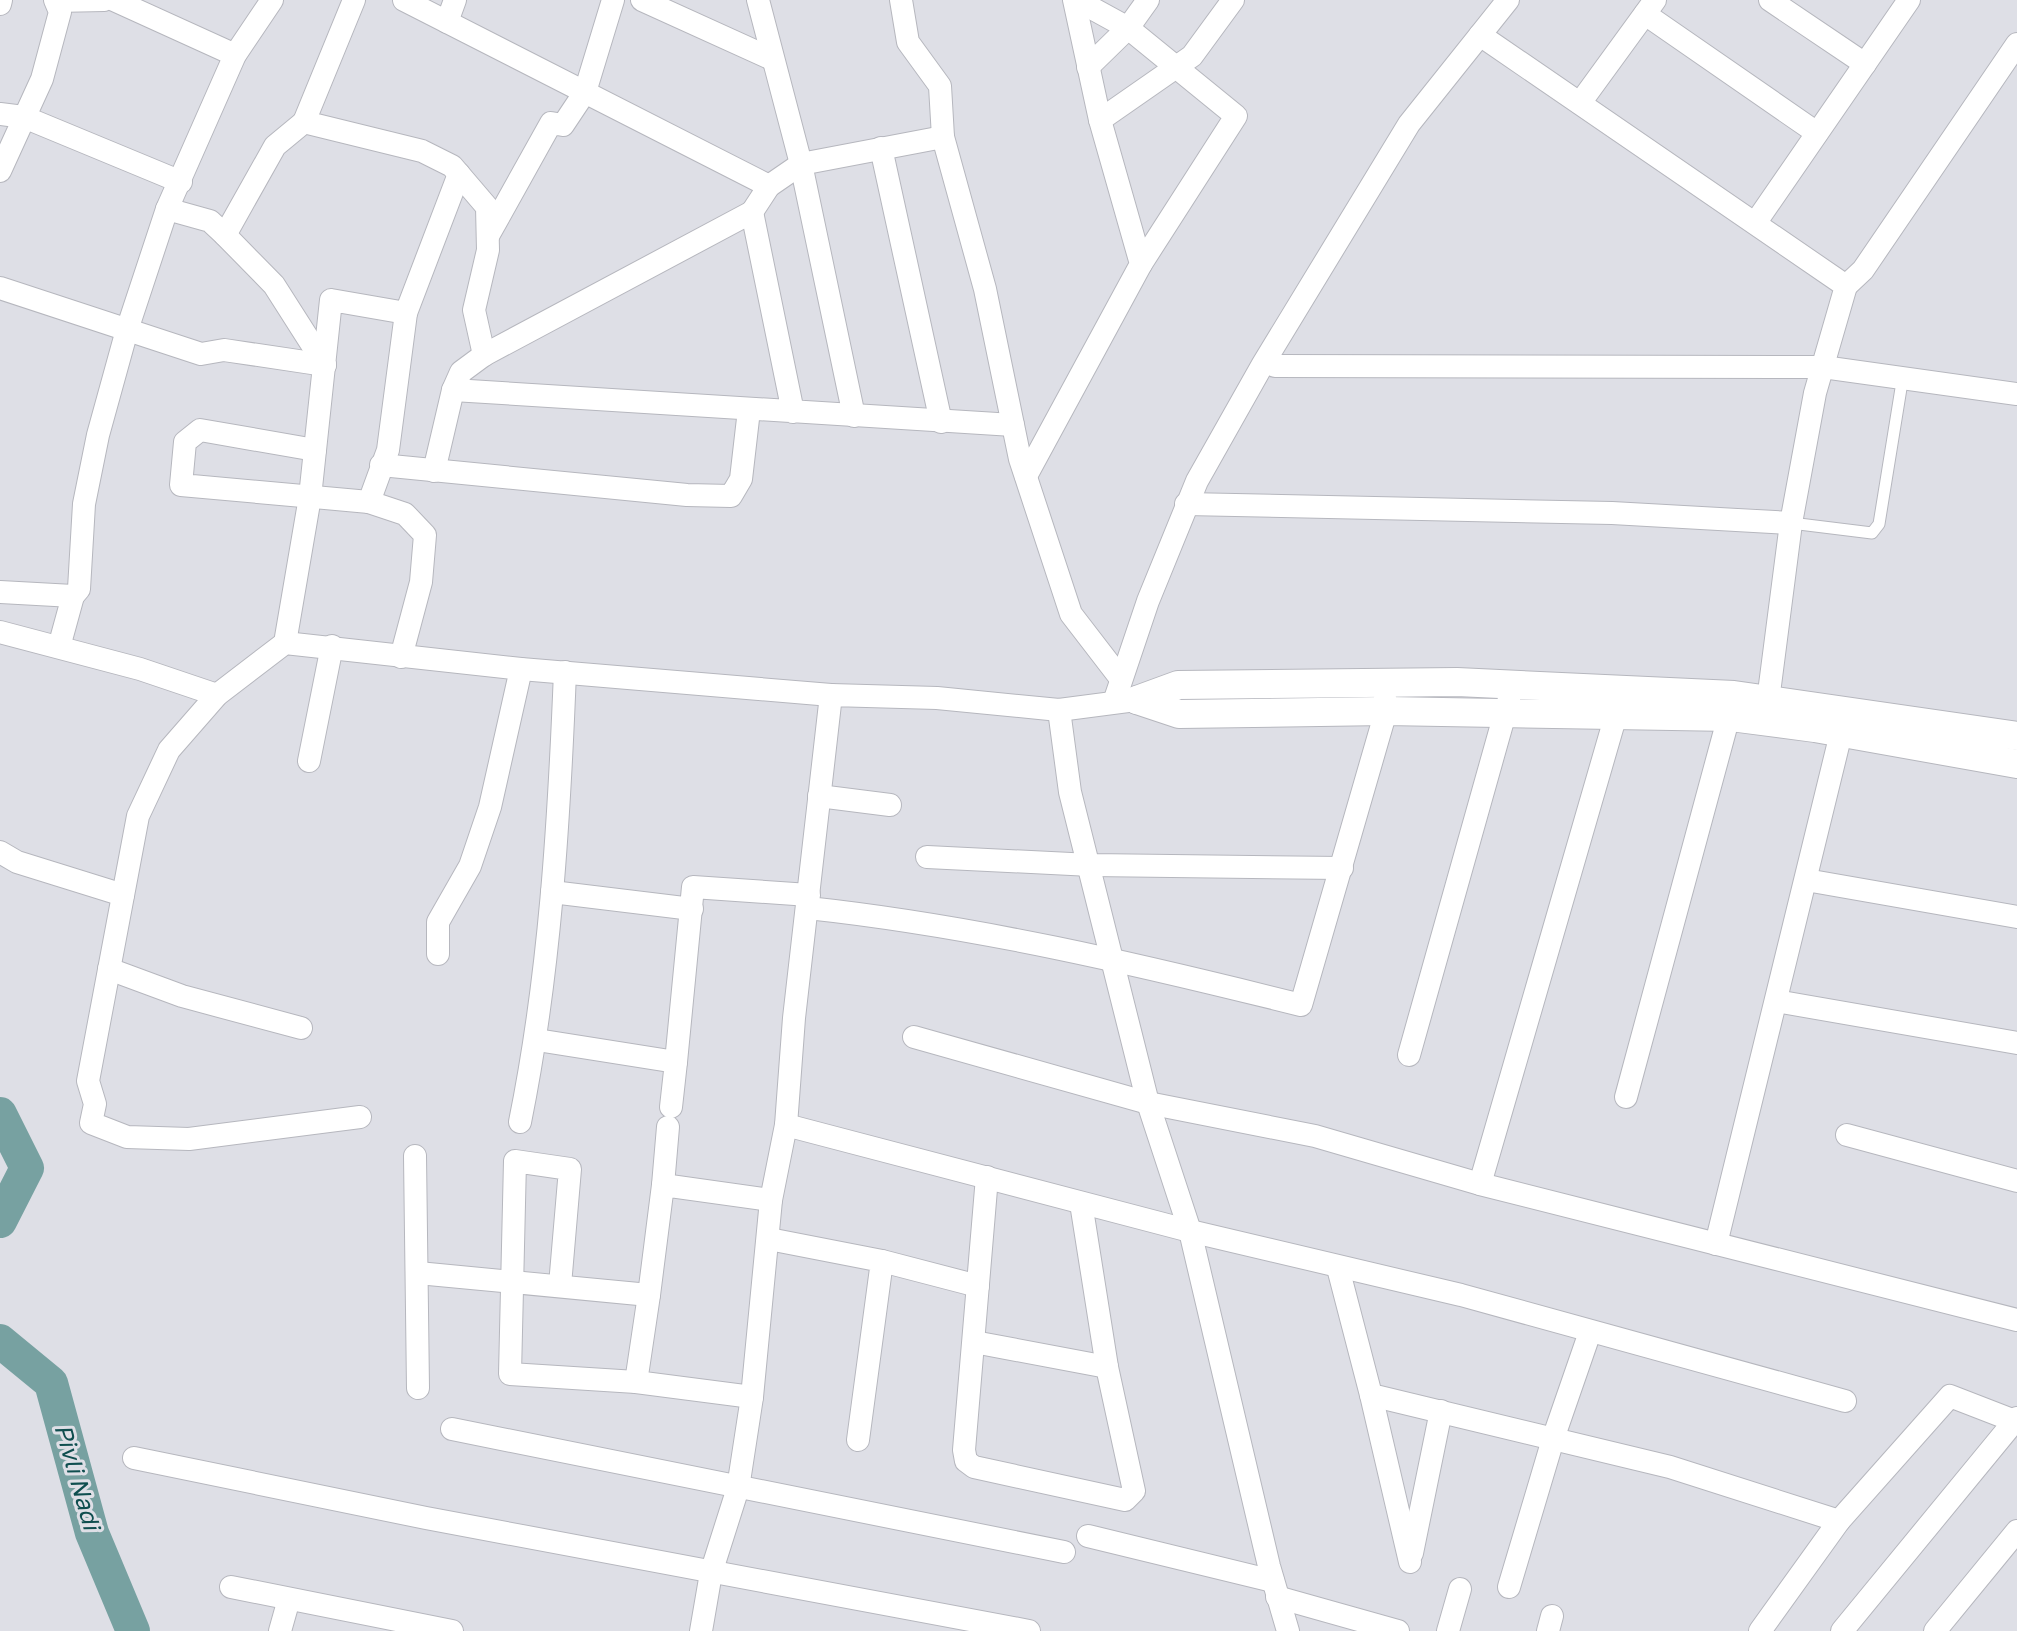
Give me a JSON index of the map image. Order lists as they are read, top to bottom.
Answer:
{
  "water": ["Pivli Nadi"]
}
